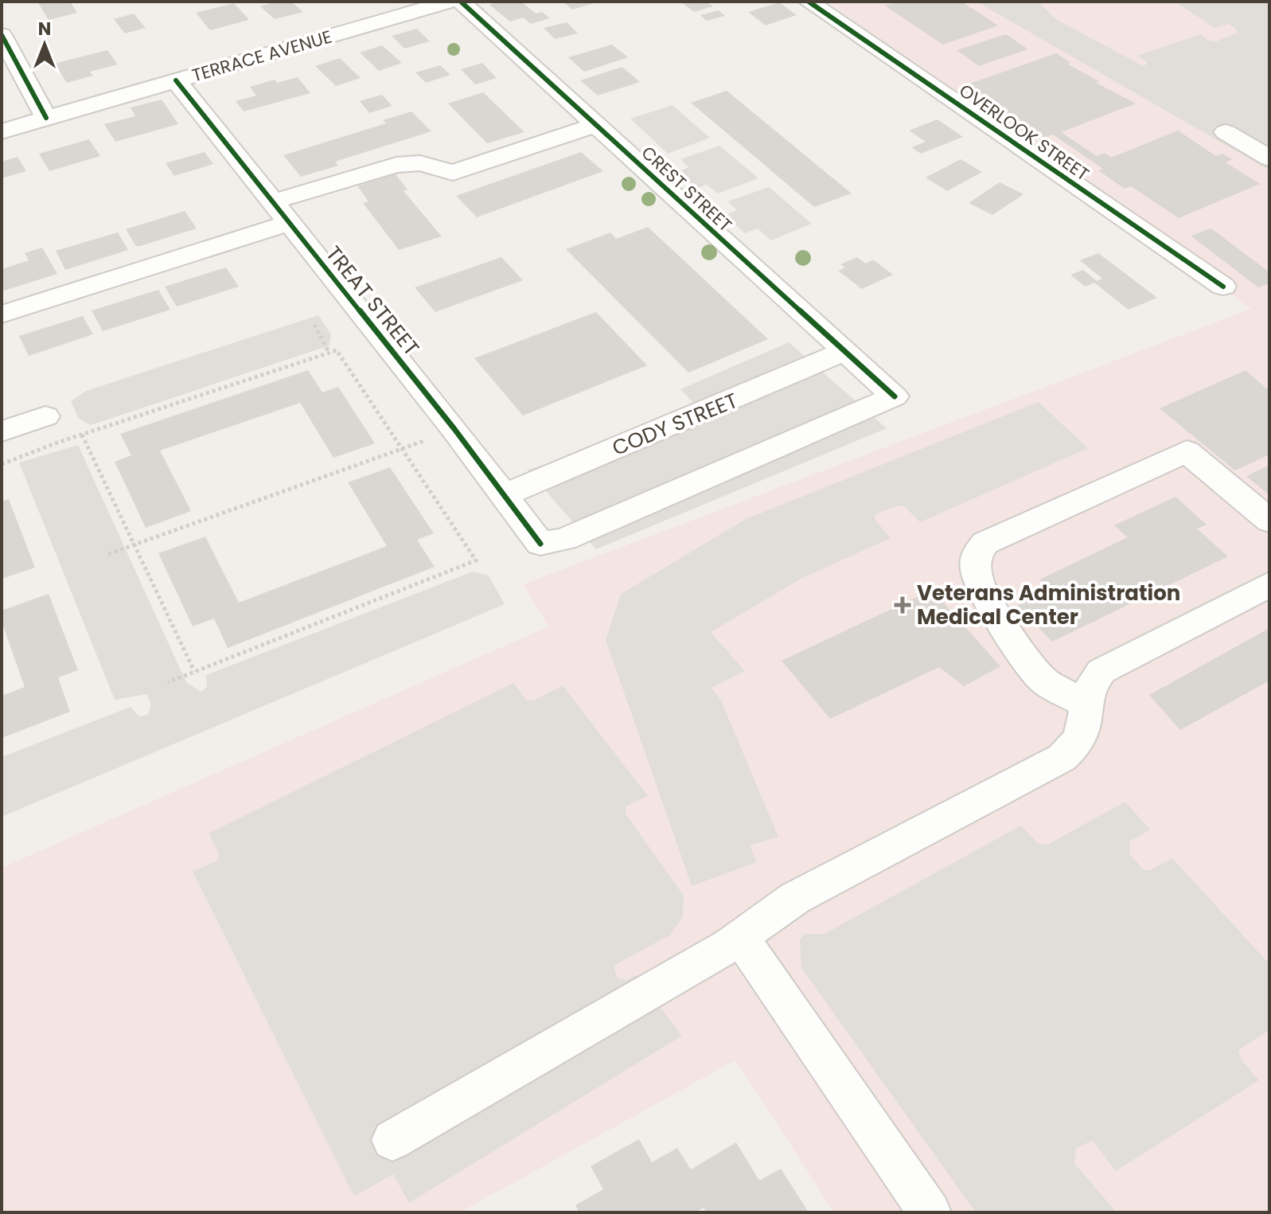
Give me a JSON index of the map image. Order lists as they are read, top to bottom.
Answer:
{
  "streets": {
    "street": [
      "TERRACE AVENUE",
      "OVERLOOK STREET",
      "CREST STREET",
      "TREAT STREET",
      "CODY STREET"
    ]
  },
  "crossings": [
    ["TERRACE AVENUE", "TREAT STREET"],
    ["CREST STREET", "TREAT STREET"],
    ["CREST STREET", "CODY STREET"],
    ["TREAT STREET", "CODY STREET"]
  ],
  "places": {
    "health": ["Veterans Administration Medical Center"]
  },
  "north": "top"
}
